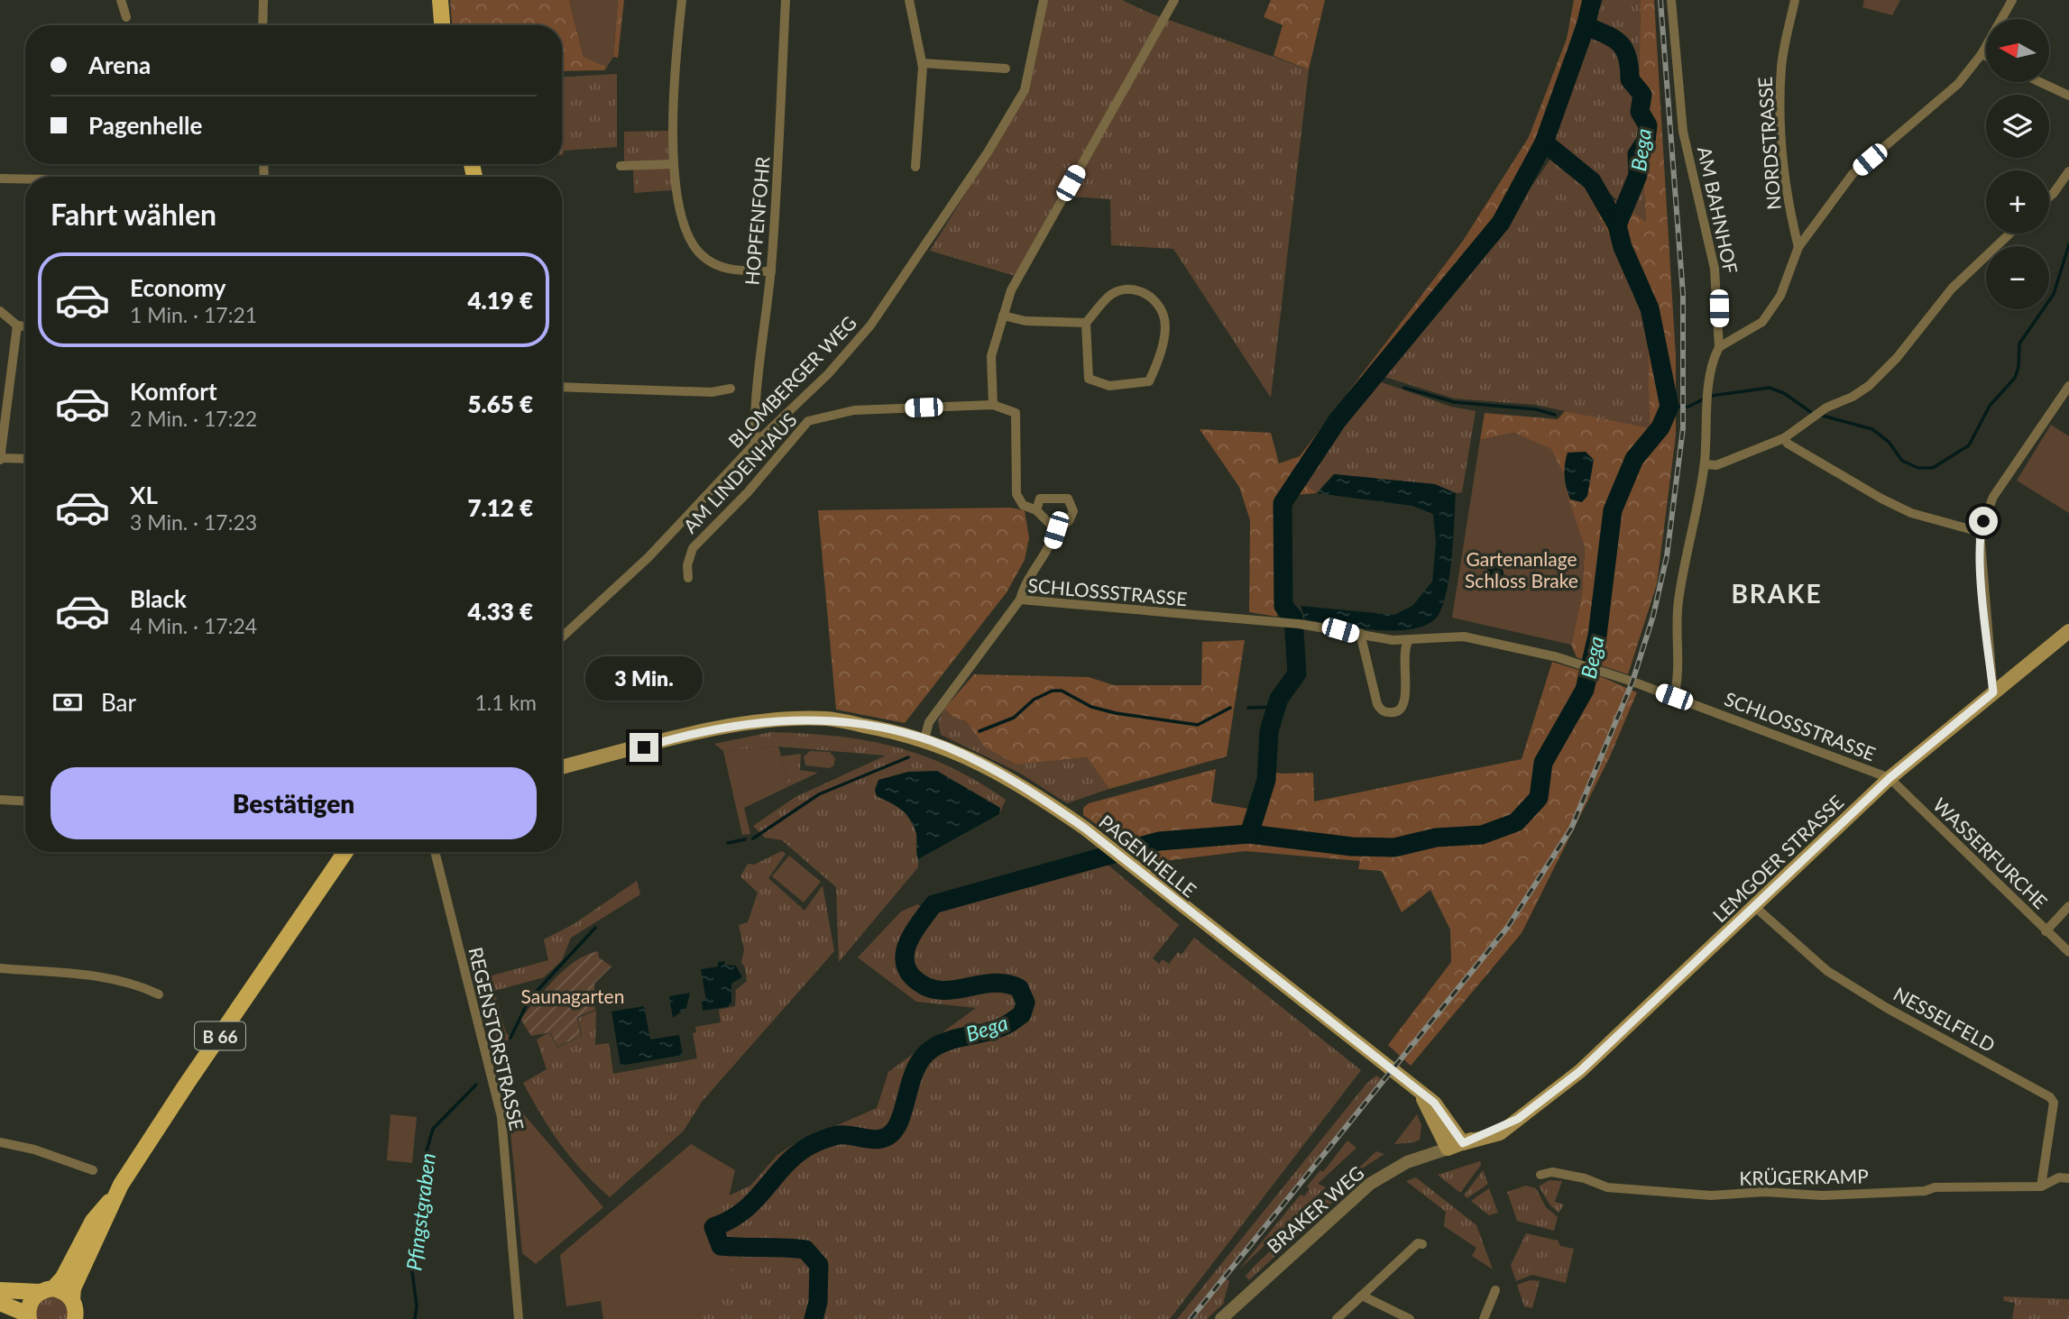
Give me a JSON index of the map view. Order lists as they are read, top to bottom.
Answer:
{
  "streets": {
    "main road": ["PAGENHELLE", "LEMGOER STRASSE", "B 66"],
    "street": [
      "NORDSTRASSE",
      "AM BAHNHOF",
      "HOPFENFOHR",
      "BLOMBERGER WEG",
      "AM LINDENHAUS",
      "SCHLOSSSTRASSE",
      "WASSERFURCHE",
      "NESSELFELD",
      "REGENSTORSTRASSE",
      "KRÜGERKAMP",
      "BRAKER WEG"
    ]
  },
  "crossings": [
    ["AM BAHNHOF", "SCHLOSSSTRASSE"],
    ["HOPFENFOHR", "BLOMBERGER WEG"],
    ["SCHLOSSSTRASSE", "WASSERFURCHE"],
    ["SCHLOSSSTRASSE", "PAGENHELLE"],
    ["SCHLOSSSTRASSE", "LEMGOER STRASSE"],
    ["WASSERFURCHE", "LEMGOER STRASSE"],
    ["PAGENHELLE", "LEMGOER STRASSE"],
    ["PAGENHELLE", "BRAKER WEG"],
    ["LEMGOER STRASSE", "NESSELFELD"],
    ["LEMGOER STRASSE", "BRAKER WEG"],
    ["NESSELFELD", "KRÜGERKAMP"]
  ],
  "districts": ["BRAKE"],
  "water": ["Bega", "Pfingstgraben"],
  "parks": ["Gartenanlage Schloss Brake", "Saunagarten"],
  "north": "left",
  "page": {
    "map_buttons": ["+", "−"],
    "banner": ["Arena", "Pagenhelle"],
    "heading": "Fahrt wählen",
    "list": [
      {
        "name": "Economy",
        "note": "1 Min. · 17:21",
        "value": "4.19 €"
      },
      {
        "name": "Komfort",
        "note": "2 Min. · 17:22",
        "value": "5.65 €"
      },
      {
        "name": "XL",
        "note": "3 Min. · 17:23",
        "value": "7.12 €"
      },
      {
        "name": "Black",
        "note": "4 Min. · 17:24",
        "value": "4.33 €"
      }
    ],
    "bubble": "3 Min.",
    "pay": ["Bar", "1.1 km"],
    "buttons": "Bestätigen"
  }
}
